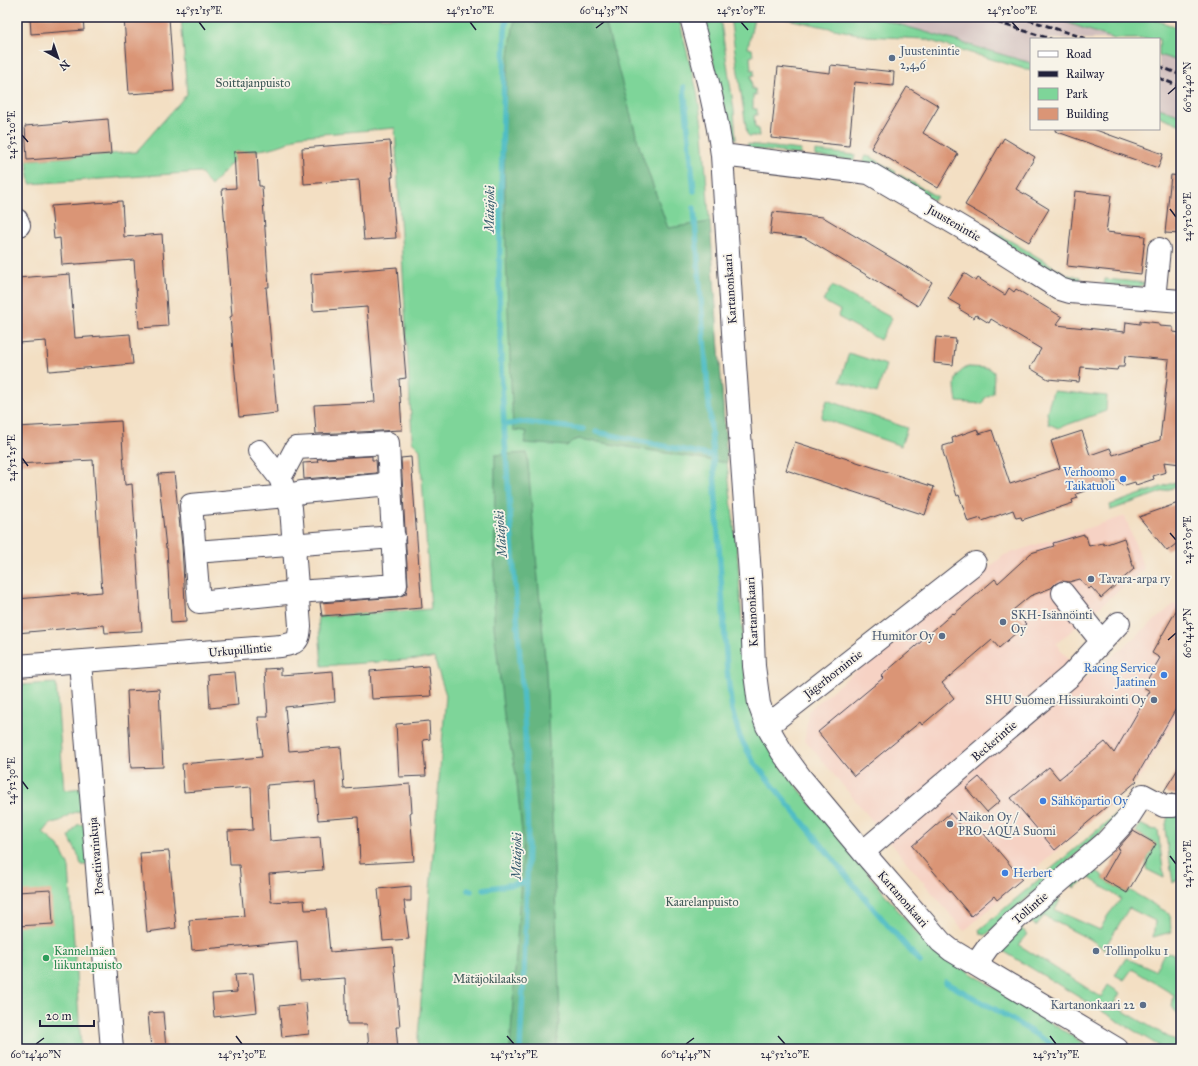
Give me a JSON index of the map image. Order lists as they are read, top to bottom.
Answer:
{
  "streets": {
    "street": [
      "Juustenintie",
      "Kartanonkaari",
      "Urkupillintie",
      "Jägerhornintie",
      "Beckerintie",
      "Posetiivarinkuja",
      "Tollintie"
    ]
  },
  "crossings": [
    ["Juustenintie", "Kartanonkaari"],
    ["Kartanonkaari", "Jägerhornintie"],
    ["Kartanonkaari", "Beckerintie"],
    ["Kartanonkaari", "Tollintie"],
    ["Urkupillintie", "Posetiivarinkuja"]
  ],
  "water": ["Mätäjoki"],
  "parks": ["Soittajanpuisto", "Kaarelanpuisto", "Mätäjokilaakso"],
  "places": [
    "Juustenintie 2,4,6",
    "Verhoomo Taikatuoli",
    "Tavara-arpa ry",
    "SKH-Isännöinti Oy",
    "Humitor Oy",
    "Racing Service Jaatinen",
    "SHU Suomen Hissiurakointi Oy",
    "Sähköpartio Oy",
    "Naikon Oy / PRO-AQUA Suomi",
    "Herbert",
    "Tollinpolku 1",
    "Kannelmäen liikuntapuisto",
    "Kartanonkaari 22"
  ],
  "legend": [
    "Road",
    "Railway",
    "Park",
    "Building"
  ],
  "scale_bar": "20 m",
  "north": "bottom right",
  "coordinates": [
    "24°52'15\"E",
    "24°52'10\"E",
    "60°14'35\"N",
    "24°52'05\"E",
    "24°52'00\"E",
    "60°14'40\"N",
    "24°52'20\"E",
    "24°52'25\"E",
    "60°14'45\"N",
    "24°52'30\"E"
  ]
}
